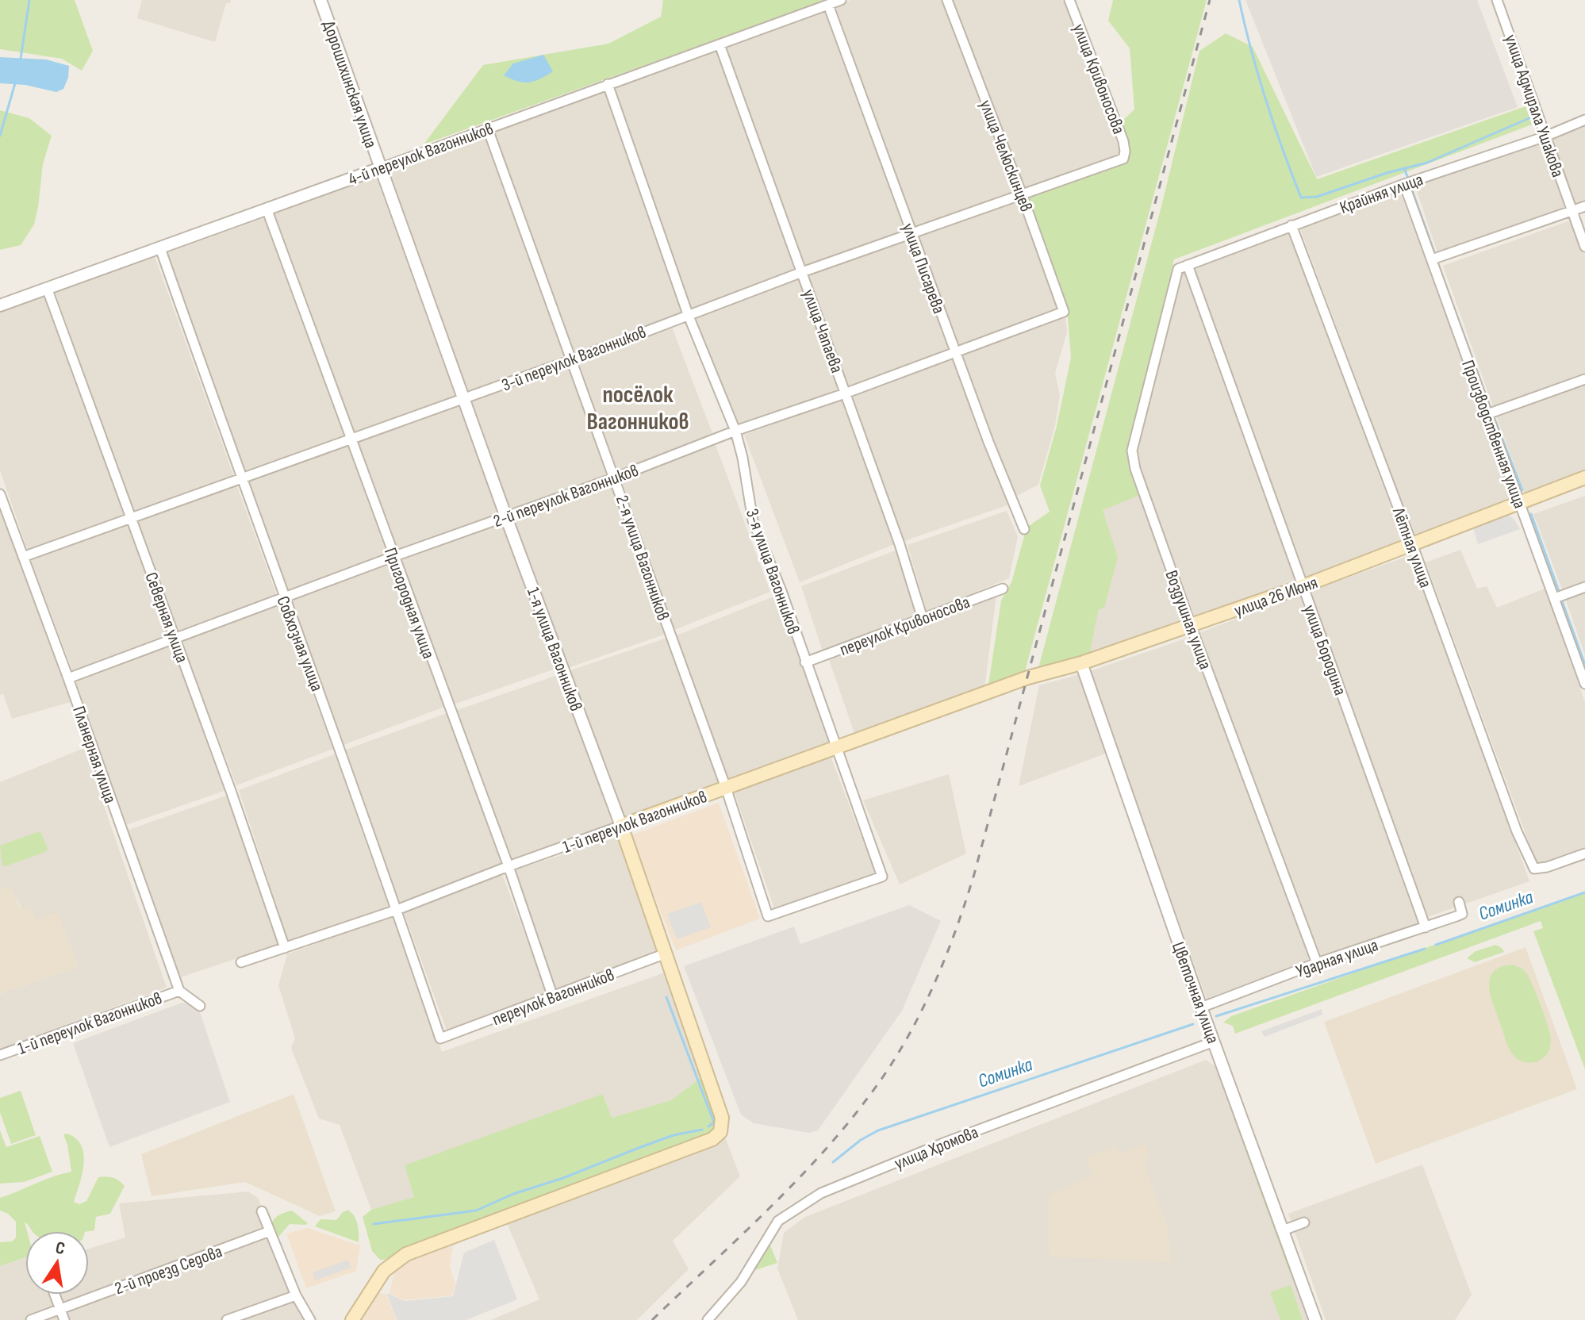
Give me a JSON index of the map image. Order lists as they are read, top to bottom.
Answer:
{
  "streets": {
    "main road": ["улица 26 Июня", "1-я улица Вагонников", "1-й переулок Вагонников"],
    "street": [
      "улица Кривоносова",
      "Дорошихинская улица",
      "улица Адмирала Ушакова",
      "4-й переулок Вагонников",
      "улица Челюскинцев",
      "Крайняя улица",
      "улица Писарева",
      "улица Чапаева",
      "3-й переулок Вагонников",
      "Производственная улица",
      "2-й переулок Вагонников",
      "Лётная улица",
      "2-я улица Вагонников",
      "3-я улица Вагонников",
      "Пригородная улица",
      "Северная улица",
      "Воздушная улица",
      "переулок Кривоносова",
      "Совхозная улица",
      "улица Бородина",
      "Планерная улица",
      "Ударная улица",
      "Цветочная улица",
      "переулок Вагонников",
      "улица Хромова",
      "2-й проезд Седова"
    ]
  },
  "crossings": [
    ["улица Кривоносова", "3-й переулок Вагонников"],
    ["Дорошихинская улица", "4-й переулок Вагонников"],
    ["Дорошихинская улица", "1-я улица Вагонников"],
    ["улица Адмирала Ушакова", "Крайняя улица"],
    ["4-й переулок Вагонников", "улица Писарева"],
    ["4-й переулок Вагонников", "улица Чапаева"],
    ["4-й переулок Вагонников", "2-я улица Вагонников"],
    ["4-й переулок Вагонников", "3-я улица Вагонников"],
    ["4-й переулок Вагонников", "Пригородная улица"],
    ["4-й переулок Вагонников", "Северная улица"],
    ["4-й переулок Вагонников", "Совхозная улица"],
    ["4-й переулок Вагонников", "1-я улица Вагонников"],
    ["улица Челюскинцев", "3-й переулок Вагонников"],
    ["улица Челюскинцев", "2-й переулок Вагонников"],
    ["Крайняя улица", "Производственная улица"],
    ["Крайняя улица", "Лётная улица"],
    ["Крайняя улица", "Воздушная улица"],
    ["Крайняя улица", "улица Бородина"],
    ["улица Писарева", "3-й переулок Вагонников"],
    ["улица Писарева", "2-й переулок Вагонников"],
    ["улица Чапаева", "3-й переулок Вагонников"],
    ["улица Чапаева", "2-й переулок Вагонников"],
    ["улица Чапаева", "переулок Кривоносова"],
    ["3-й переулок Вагонников", "2-я улица Вагонников"],
    ["3-й переулок Вагонников", "3-я улица Вагонников"],
    ["3-й переулок Вагонников", "Пригородная улица"],
    ["3-й переулок Вагонников", "Северная улица"],
    ["3-й переулок Вагонников", "Совхозная улица"],
    ["3-й переулок Вагонников", "1-я улица Вагонников"],
    ["3-й переулок Вагонников", "Планерная улица"],
    ["Производственная улица", "улица 26 Июня"],
    ["2-й переулок Вагонников", "2-я улица Вагонников"],
    ["2-й переулок Вагонников", "3-я улица Вагонников"],
    ["2-й переулок Вагонников", "Пригородная улица"],
    ["2-й переулок Вагонников", "Северная улица"],
    ["2-й переулок Вагонников", "Совхозная улица"],
    ["2-й переулок Вагонников", "1-я улица Вагонников"],
    ["2-й переулок Вагонников", "Планерная улица"],
    ["Лётная улица", "улица 26 Июня"],
    ["2-я улица Вагонников", "3-я улица Вагонников"],
    ["2-я улица Вагонников", "1-й переулок Вагонников"],
    ["3-я улица Вагонников", "переулок Кривоносова"],
    ["3-я улица Вагонников", "1-й переулок Вагонников"],
    ["улица 26 Июня", "Воздушная улица"],
    ["улица 26 Июня", "улица Бородина"],
    ["улица 26 Июня", "1-й переулок Вагонников"],
    ["улица 26 Июня", "Цветочная улица"],
    ["Пригородная улица", "1-й переулок Вагонников"],
    ["Пригородная улица", "переулок Вагонников"],
    ["Северная улица", "1-й переулок Вагонников"],
    ["Воздушная улица", "Ударная улица"],
    ["Совхозная улица", "1-й переулок Вагонников"],
    ["Совхозная улица", "переулок Вагонников"],
    ["1-я улица Вагонников", "1-й переулок Вагонников"],
    ["1-я улица Вагонников", "переулок Вагонников"],
    ["улица Бородина", "Ударная улица"],
    ["Планерная улица", "1-й переулок Вагонников"],
    ["Ударная улица", "Цветочная улица"],
    ["Цветочная улица", "улица Хромова"]
  ],
  "districts": ["посёлок Вагонников"],
  "water": ["Соминка"],
  "north": "top"
}
